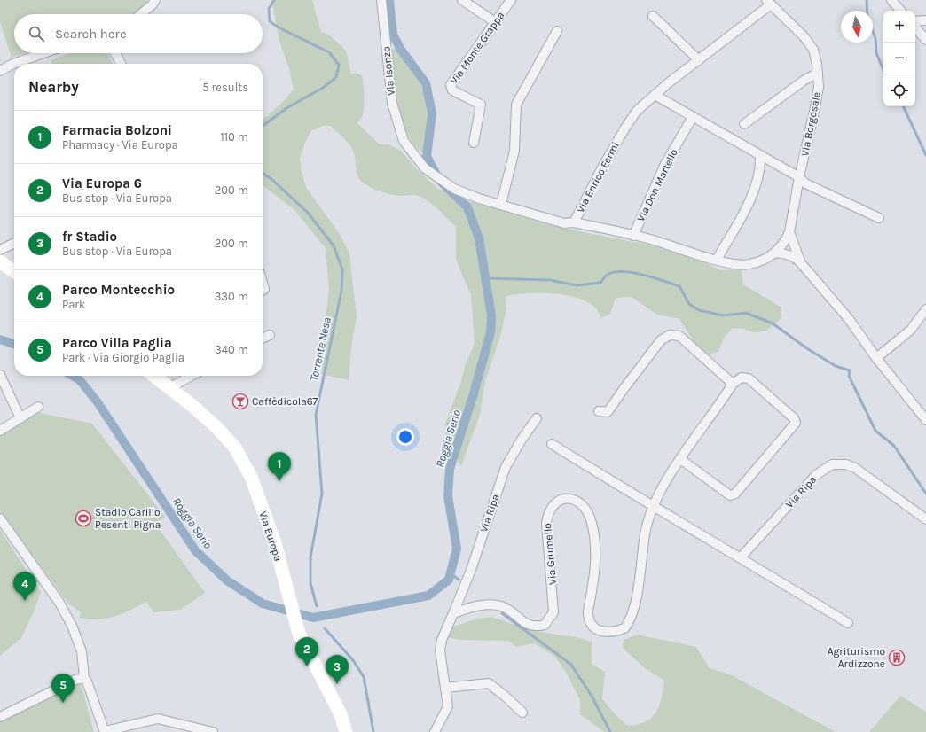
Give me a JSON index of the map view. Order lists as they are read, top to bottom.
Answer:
{
  "streets": {
    "street": [
      "Via Monte Grappa",
      "Via Isonzo",
      "Via Borgosale",
      "Via Enrico Fermi",
      "Via Don Martello",
      "Via Ripa",
      "Via Europa",
      "Via Grumello"
    ]
  },
  "crossings": [
    ["Via Isonzo", "Via Enrico Fermi"],
    ["Via Borgosale", "Via Enrico Fermi"],
    ["Via Ripa", "Via Grumello"]
  ],
  "water": ["Torrente Nesa", "Roggia Serio"],
  "places": {
    "bar": ["Caffèdicola67"],
    "sports": ["Stadio Carillo Pesenti Pigna"],
    "building": ["Agriturismo Ardizzone"]
  },
  "north": "bottom",
  "page": {
    "map_buttons": ["+", "−"],
    "search": "Search here",
    "heading": ["Nearby", "5 results"],
    "list": [
      {
        "mark": "1",
        "name": "Farmacia Bolzoni",
        "note": "Pharmacy · Via Europa",
        "value": "110 m"
      },
      {
        "mark": "2",
        "name": "Via Europa 6",
        "note": "Bus stop · Via Europa",
        "value": "200 m"
      },
      {
        "mark": "3",
        "name": "fr Stadio",
        "note": "Bus stop · Via Europa",
        "value": "200 m"
      },
      {
        "mark": "4",
        "name": "Parco Montecchio",
        "note": "Park",
        "value": "330 m"
      },
      {
        "mark": "5",
        "name": "Parco Villa Paglia",
        "note": "Park · Via Giorgio Paglia",
        "value": "340 m"
      }
    ],
    "pins": [
      "1",
      "4",
      "2",
      "3",
      "5"
    ]
  }
}
